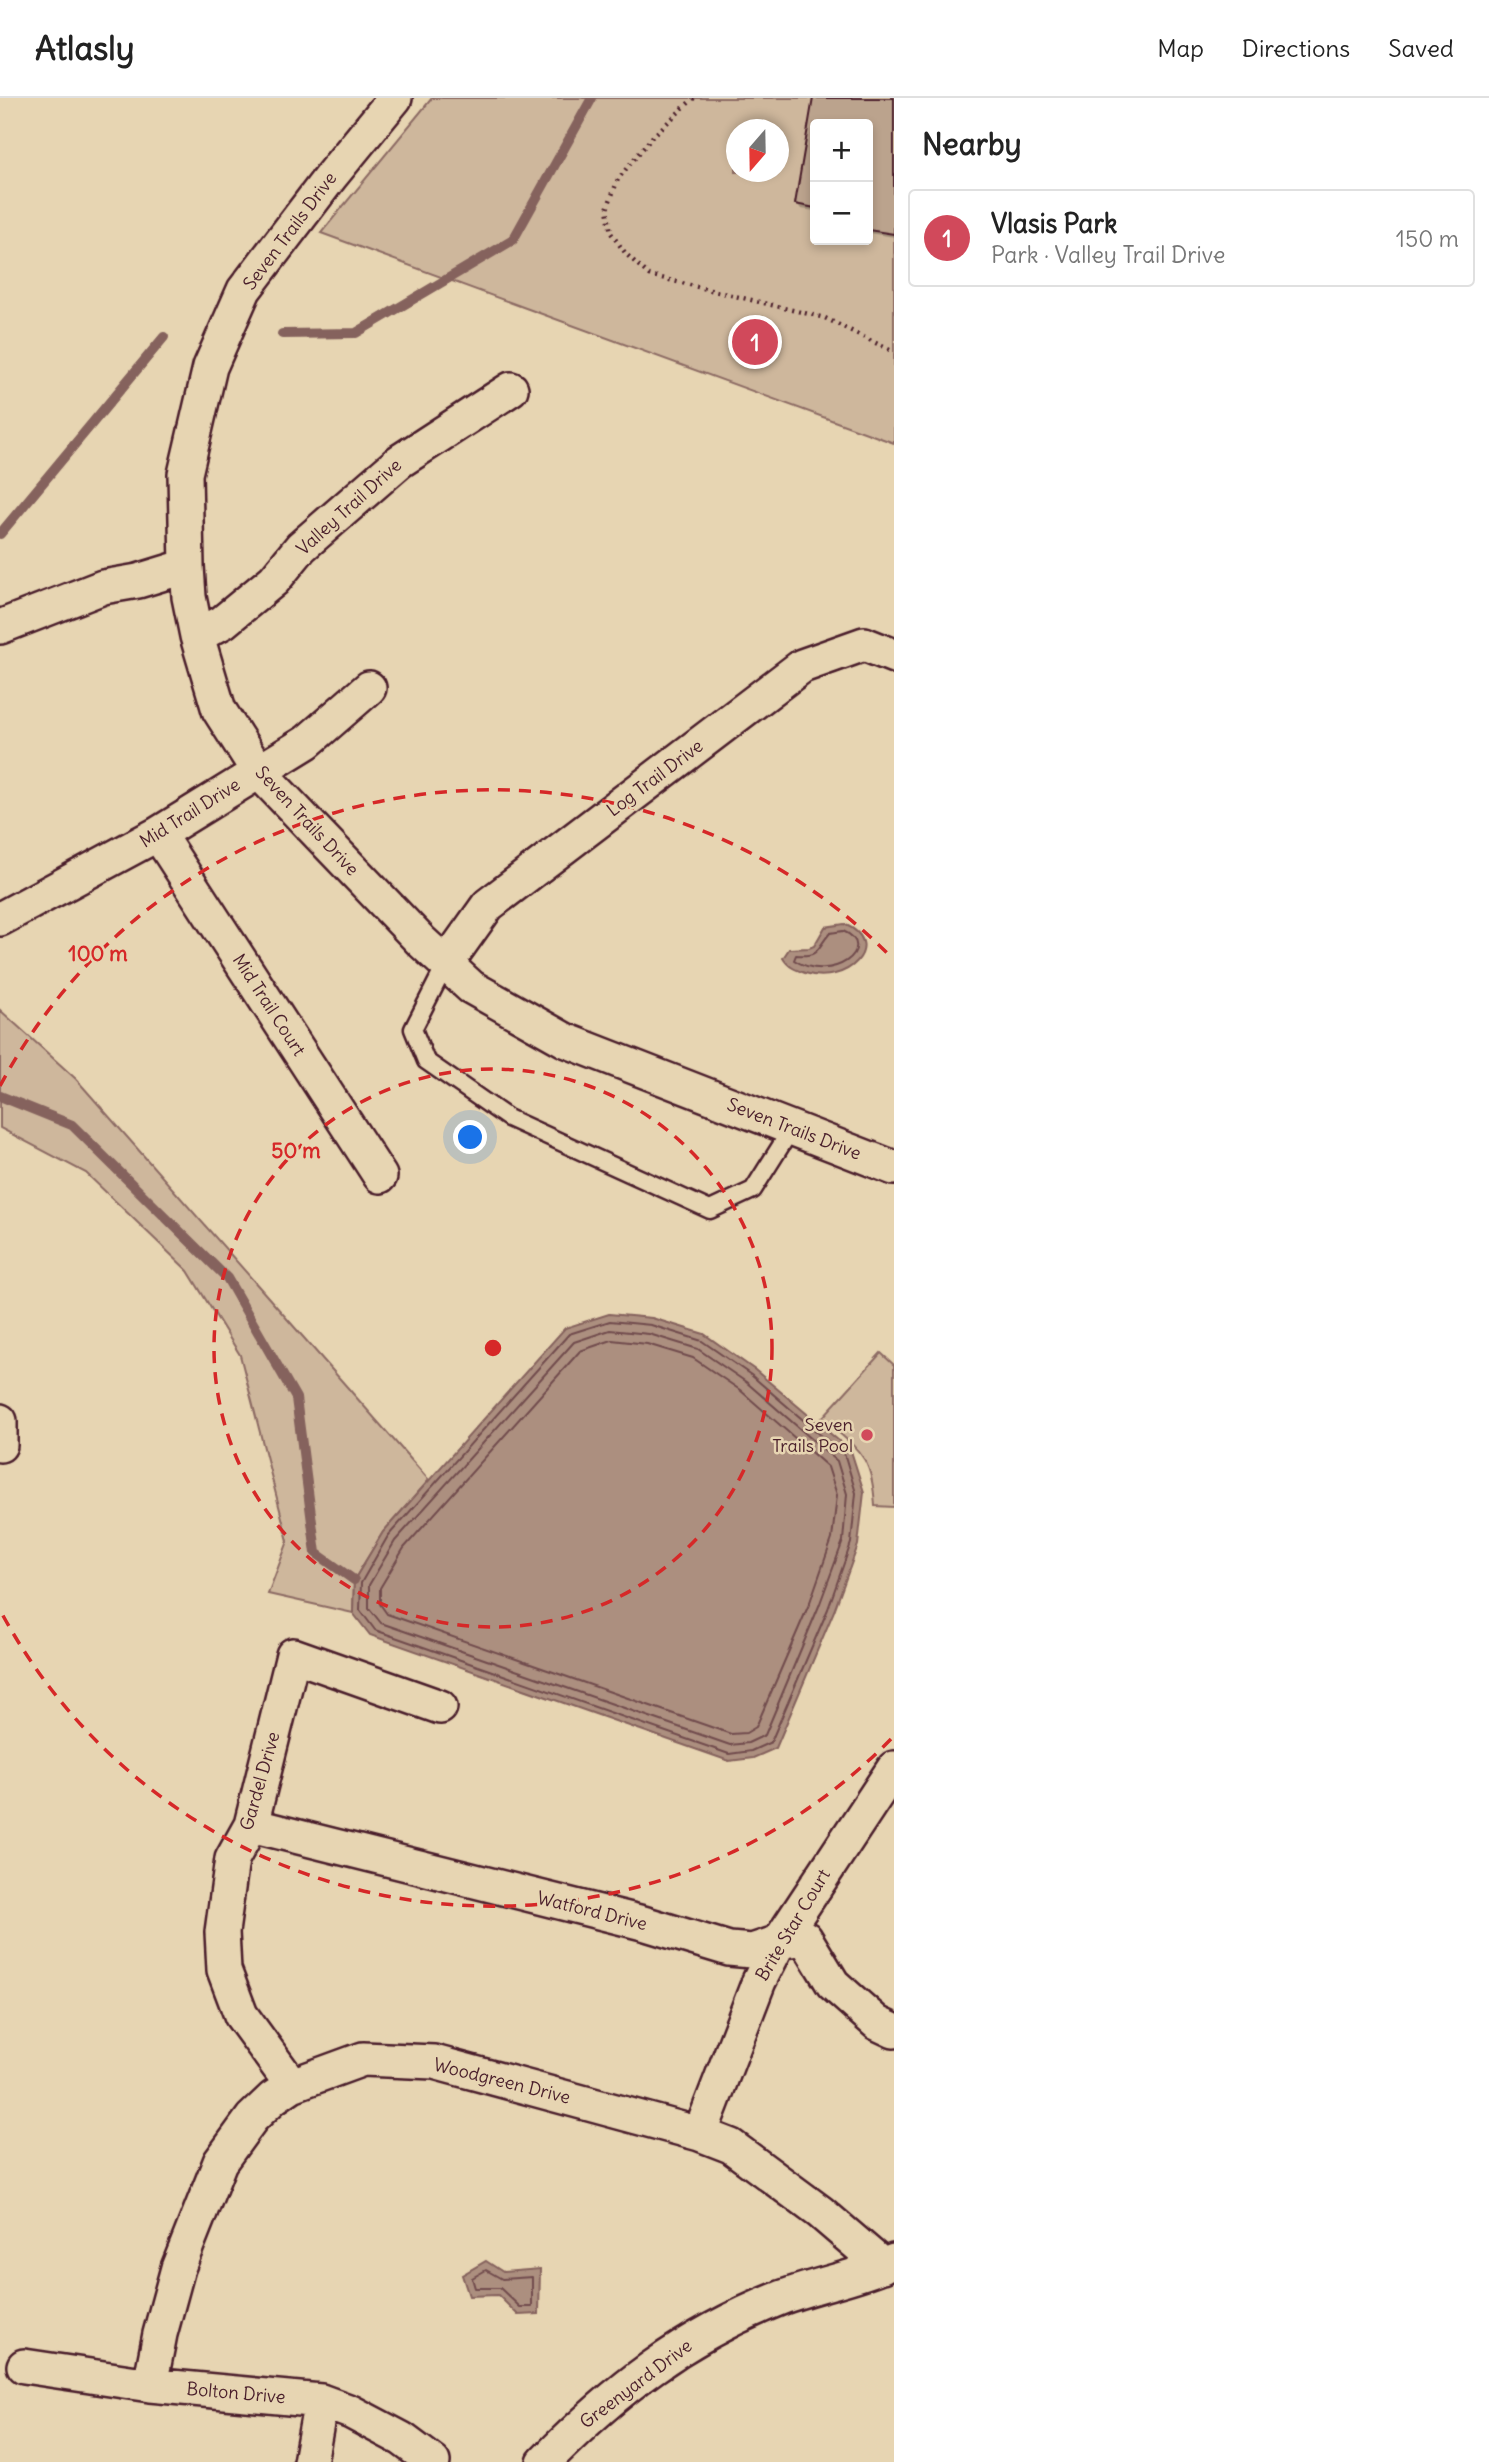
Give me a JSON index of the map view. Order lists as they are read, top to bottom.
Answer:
{
  "streets": {
    "street": [
      "Seven Trails Drive",
      "Valley Trail Drive",
      "Log Trail Drive",
      "Mid Trail Drive",
      "Mid Trail Court",
      "Gardel Drive",
      "Watford Drive",
      "Brite Star Court",
      "Woodgreen Drive",
      "Greenyard Drive",
      "Bolton Drive"
    ]
  },
  "crossings": [
    ["Seven Trails Drive", "Valley Trail Drive"],
    ["Seven Trails Drive", "Log Trail Drive"],
    ["Seven Trails Drive", "Mid Trail Drive"],
    ["Mid Trail Drive", "Mid Trail Court"],
    ["Gardel Drive", "Watford Drive"],
    ["Gardel Drive", "Woodgreen Drive"],
    ["Watford Drive", "Brite Star Court"],
    ["Brite Star Court", "Woodgreen Drive"],
    ["Woodgreen Drive", "Greenyard Drive"],
    ["Woodgreen Drive", "Bolton Drive"]
  ],
  "places": ["Seven Trails Pool"],
  "north": "bottom",
  "page": {
    "header": "Atlasly",
    "nav": ["Map", "Directions", "Saved"],
    "heading": "Nearby",
    "map_buttons": ["+", "−"],
    "list": [
      {
        "mark": "1",
        "name": "Vlasis Park",
        "note": "Park · Valley Trail Drive",
        "value": "150 m"
      }
    ],
    "pins": "1"
  },
  "rings": ["100 m", "50 m"]
}
